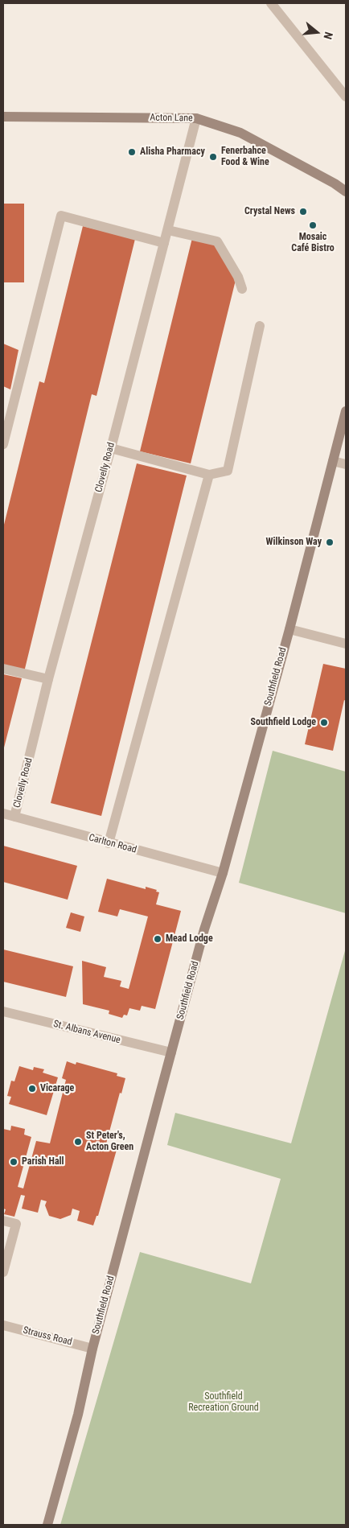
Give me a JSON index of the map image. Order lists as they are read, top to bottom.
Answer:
{
  "streets": {
    "main road": ["Acton Lane", "Southfield Road"],
    "street": [
      "Clovelly Road",
      "Carlton Road",
      "St. Albans Avenue",
      "Strauss Road"
    ]
  },
  "crossings": [
    ["Acton Lane", "Clovelly Road"],
    ["Clovelly Road", "Carlton Road"],
    ["Southfield Road", "Carlton Road"],
    ["Southfield Road", "St. Albans Avenue"],
    ["Southfield Road", "Strauss Road"]
  ],
  "parks": ["Southfield Recreation Ground"],
  "places": [
    "Alisha Pharmacy",
    "Fenerbahce Food & Wine",
    "Crystal News",
    "Mosaic Café Bistro",
    "Wilkinson Way",
    "Southfield Lodge",
    "Mead Lodge",
    "Vicarage",
    "St Peter's, Acton Green",
    "Parish Hall"
  ],
  "north": "right"
}
